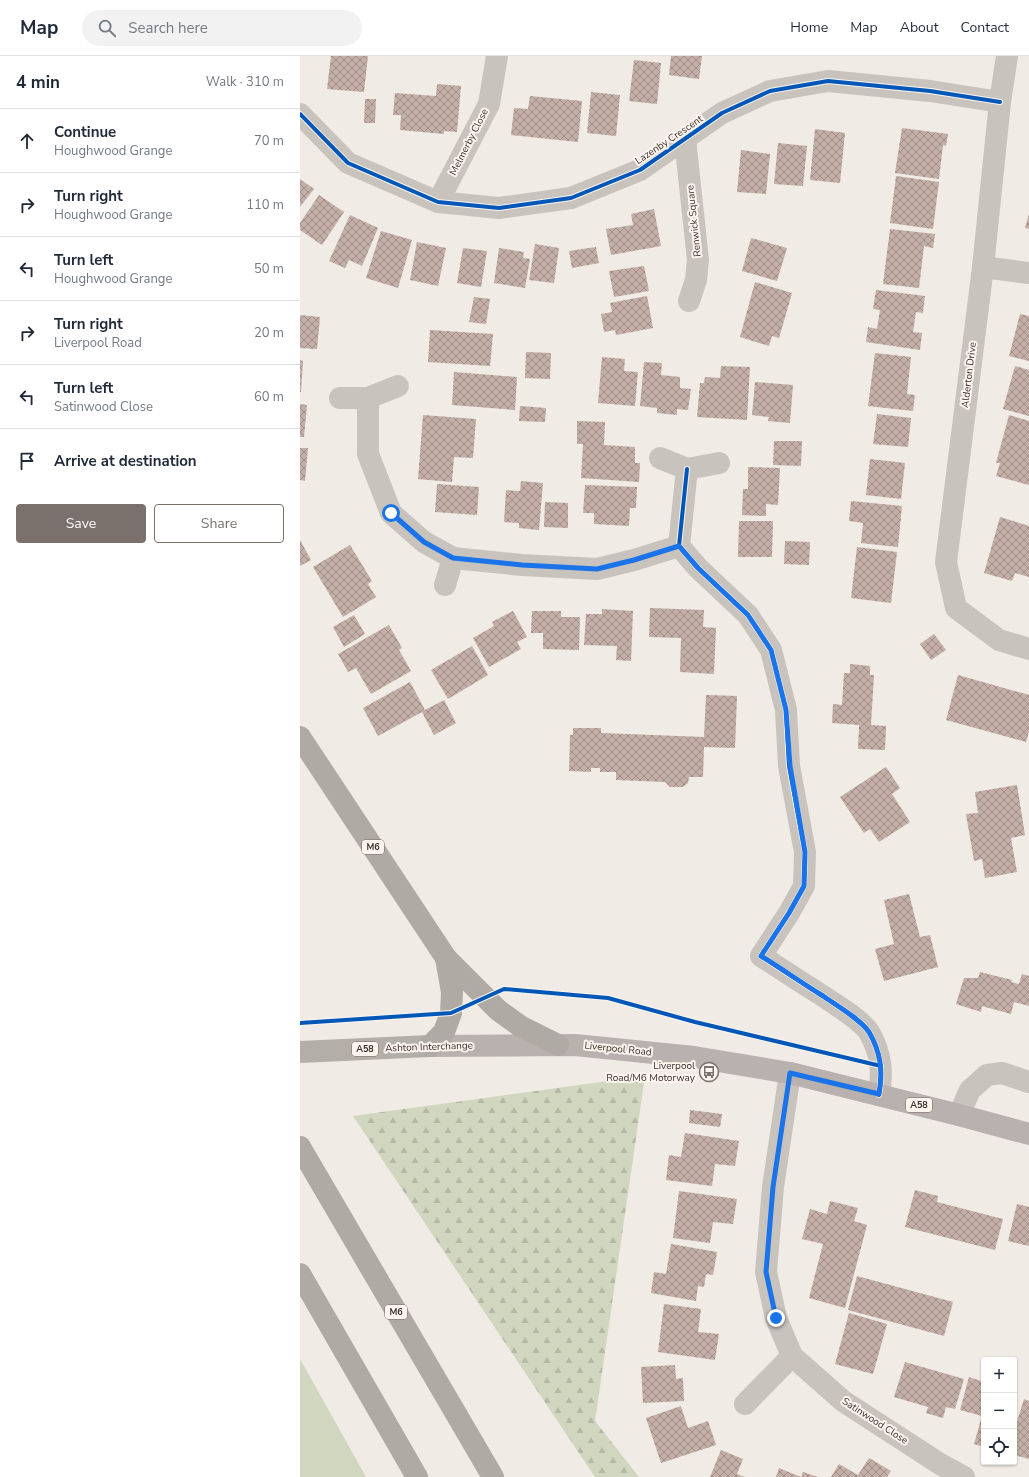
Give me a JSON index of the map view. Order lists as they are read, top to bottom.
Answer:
{
  "streets": {
    "highway": ["M6", "Ashton Interchange", "A58"],
    "main road": ["Liverpool Road"],
    "street": [
      "Lazenby Crescent",
      "Melmerby Close",
      "Renwick Square",
      "Alderton Drive",
      "Satinwood Close"
    ]
  },
  "crossings": [
    ["Lazenby Crescent", "Melmerby Close"],
    ["Lazenby Crescent", "Renwick Square"],
    ["Lazenby Crescent", "Alderton Drive"],
    ["M6", "Ashton Interchange"],
    ["Ashton Interchange", "Liverpool Road"],
    ["Liverpool Road", "Satinwood Close"]
  ],
  "places": {
    "bus stop": ["Liverpool Road/M6 Motorway"]
  },
  "page": {
    "header": "Map",
    "search": "Search here",
    "nav": [
      "Home",
      "Map",
      "About",
      "Contact"
    ],
    "heading": ["4 min", "Walk · 310 m"],
    "list": [
      ["Continue", "Houghwood Grange", "70 m"],
      ["Turn right", "Houghwood Grange", "110 m"],
      ["Turn left", "Houghwood Grange", "50 m"],
      ["Turn right", "Liverpool Road", "20 m"],
      ["Turn left", "Satinwood Close", "60 m"],
      "Arrive at destination"
    ],
    "buttons": ["Save", "Share"],
    "map_buttons": ["+", "−"]
  }
}
